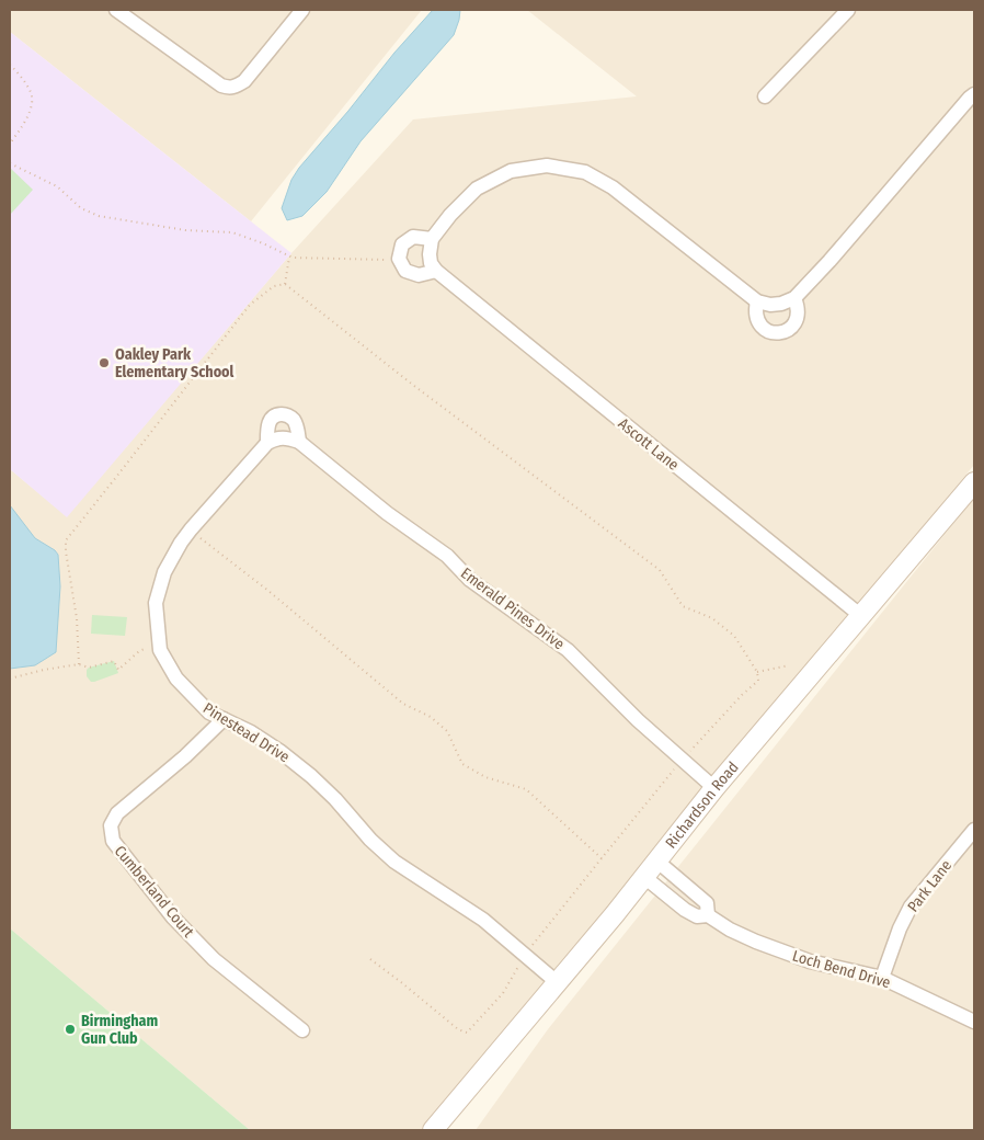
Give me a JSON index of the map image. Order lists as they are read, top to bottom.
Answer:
{
  "streets": {
    "street": [
      "Ascott Lane",
      "Emerald Pines Drive",
      "Pinestead Drive",
      "Richardson Road",
      "Park Lane",
      "Cumberland Court",
      "Loch Bend Drive"
    ]
  },
  "crossings": [
    ["Ascott Lane", "Richardson Road"],
    ["Emerald Pines Drive", "Pinestead Drive"],
    ["Emerald Pines Drive", "Richardson Road"],
    ["Pinestead Drive", "Richardson Road"],
    ["Pinestead Drive", "Cumberland Court"],
    ["Richardson Road", "Loch Bend Drive"],
    ["Park Lane", "Loch Bend Drive"]
  ],
  "places": ["Oakley Park Elementary School", "Birmingham Gun Club"]
}
